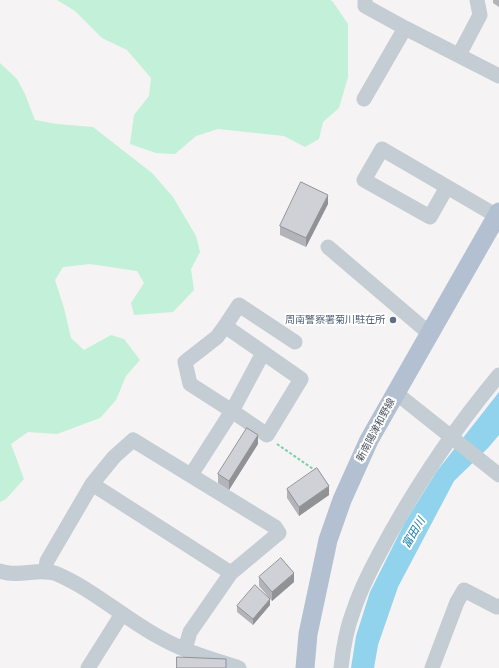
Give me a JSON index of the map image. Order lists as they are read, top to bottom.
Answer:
{
  "streets": {
    "main road": ["新南陽津和野線"]
  },
  "water": ["富田川"],
  "places": ["周南警察署菊川駐在所"]
}
